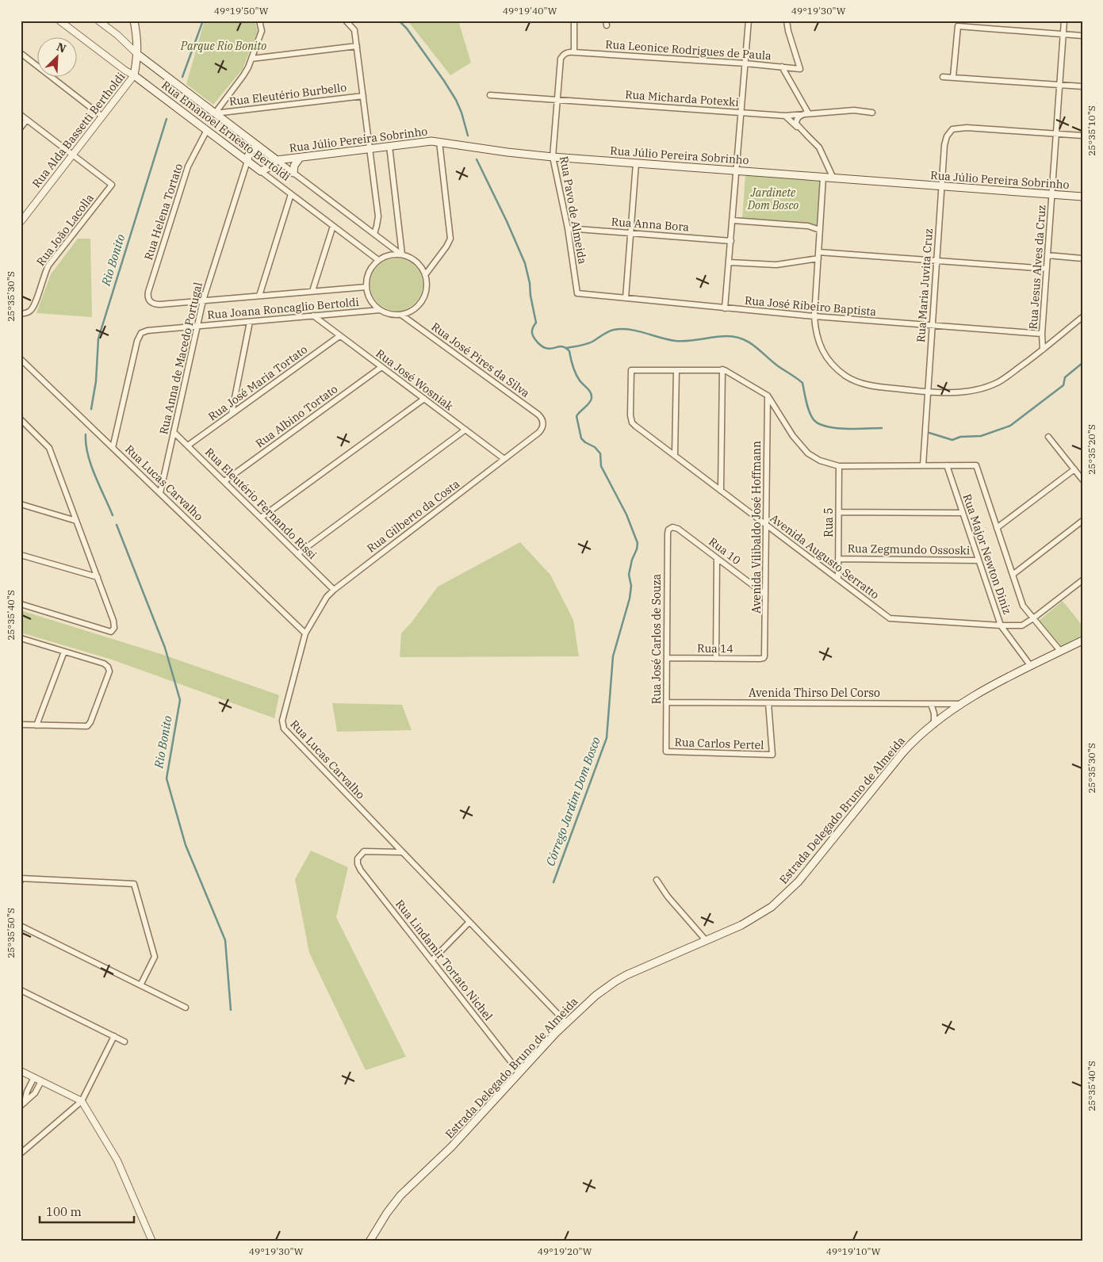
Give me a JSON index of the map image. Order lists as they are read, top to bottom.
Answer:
{
  "streets": {
    "main road": [
      "Rua Alda Bassetti Bertholdi",
      "Rua Emanoel Ernesto Bertoldi",
      "Rua Júlio Pereira Sobrinho",
      "Estrada Delegado Bruno de Almeida"
    ],
    "street": [
      "Rua Leonice Rodrigues de Paula",
      "Rua Eleutério Burbello",
      "Rua Micharda Potexki",
      "Rua Pavo de Almeida",
      "Rua Helena Tortato",
      "Rua Anna Bora",
      "Rua João Lacolla",
      "Rua Jesus Alves da Cruz",
      "Rua Maria Juvita Cruz",
      "Rua José Ribeiro Baptista",
      "Rua Joana Roncaglio Bertoldi",
      "Rua Anna de Macedo Portugal",
      "Rua José Pires da Silva",
      "Rua José Wosniak",
      "Rua José Maria Tortato",
      "Rua Albino Tortato",
      "Rua Lucas Carvalho",
      "Rua Eleutério Fernando Rissi",
      "Rua Gilberto da Costa",
      "Rua 5",
      "Avenida Vilibaldo José Hoffmann",
      "Rua Zegmundo Ossoski",
      "Rua 10",
      "Rua Major Newton Diniz",
      "Avenida Augusto Serratto",
      "Rua José Carlos de Souza",
      "Rua 14",
      "Avenida Thirso Del Corso",
      "Rua Carlos Pertel",
      "Rua Lindamir Tortato Nichel"
    ]
  },
  "crossings": [
    ["Rua Leonice Rodrigues de Paula", "Rua Pavo de Almeida"],
    ["Rua Eleutério Burbello", "Rua Emanoel Ernesto Bertoldi"],
    ["Rua Micharda Potexki", "Rua Pavo de Almeida"],
    ["Rua Alda Bassetti Bertholdi", "Rua Emanoel Ernesto Bertoldi"],
    ["Rua Alda Bassetti Bertholdi", "Rua João Lacolla"],
    ["Rua Emanoel Ernesto Bertoldi", "Rua Júlio Pereira Sobrinho"],
    ["Rua Emanoel Ernesto Bertoldi", "Rua Helena Tortato"],
    ["Rua Emanoel Ernesto Bertoldi", "Rua Joana Roncaglio Bertoldi"],
    ["Rua Emanoel Ernesto Bertoldi", "Rua Anna de Macedo Portugal"],
    ["Rua Emanoel Ernesto Bertoldi", "Rua José Pires da Silva"],
    ["Rua Júlio Pereira Sobrinho", "Rua Pavo de Almeida"],
    ["Rua Júlio Pereira Sobrinho", "Rua Jesus Alves da Cruz"],
    ["Rua Júlio Pereira Sobrinho", "Rua Maria Juvita Cruz"],
    ["Rua Pavo de Almeida", "Rua Anna Bora"],
    ["Rua Pavo de Almeida", "Rua José Ribeiro Baptista"],
    ["Rua Helena Tortato", "Rua Joana Roncaglio Bertoldi"],
    ["Rua Jesus Alves da Cruz", "Rua Maria Juvita Cruz"],
    ["Rua Jesus Alves da Cruz", "Rua José Ribeiro Baptista"],
    ["Rua Maria Juvita Cruz", "Rua José Ribeiro Baptista"],
    ["Rua Joana Roncaglio Bertoldi", "Rua Anna de Macedo Portugal"],
    ["Rua Joana Roncaglio Bertoldi", "Rua José Pires da Silva"],
    ["Rua Joana Roncaglio Bertoldi", "Rua José Wosniak"],
    ["Rua Joana Roncaglio Bertoldi", "Rua Lucas Carvalho"],
    ["Rua Anna de Macedo Portugal", "Rua Lucas Carvalho"],
    ["Rua Anna de Macedo Portugal", "Rua Eleutério Fernando Rissi"],
    ["Rua José Pires da Silva", "Rua Gilberto da Costa"],
    ["Rua José Wosniak", "Rua José Maria Tortato"],
    ["Rua José Wosniak", "Rua Albino Tortato"],
    ["Rua José Wosniak", "Rua Gilberto da Costa"],
    ["Rua José Maria Tortato", "Rua Eleutério Fernando Rissi"],
    ["Rua Albino Tortato", "Rua Eleutério Fernando Rissi"],
    ["Rua Lucas Carvalho", "Rua Gilberto da Costa"],
    ["Rua Lucas Carvalho", "Estrada Delegado Bruno de Almeida"],
    ["Rua Lucas Carvalho", "Rua Lindamir Tortato Nichel"],
    ["Rua Eleutério Fernando Rissi", "Rua Gilberto da Costa"],
    ["Rua 5", "Rua Zegmundo Ossoski"],
    ["Rua 5", "Avenida Augusto Serratto"],
    ["Avenida Vilibaldo José Hoffmann", "Rua 10"],
    ["Avenida Vilibaldo José Hoffmann", "Avenida Augusto Serratto"],
    ["Avenida Vilibaldo José Hoffmann", "Rua 14"],
    ["Rua Zegmundo Ossoski", "Rua Major Newton Diniz"],
    ["Rua 10", "Rua José Carlos de Souza"],
    ["Rua Major Newton Diniz", "Avenida Augusto Serratto"],
    ["Rua Major Newton Diniz", "Estrada Delegado Bruno de Almeida"],
    ["Rua José Carlos de Souza", "Rua 14"],
    ["Rua José Carlos de Souza", "Avenida Thirso Del Corso"],
    ["Rua José Carlos de Souza", "Rua Carlos Pertel"],
    ["Avenida Thirso Del Corso", "Rua Carlos Pertel"],
    ["Avenida Thirso Del Corso", "Estrada Delegado Bruno de Almeida"],
    ["Estrada Delegado Bruno de Almeida", "Rua Lindamir Tortato Nichel"]
  ],
  "water": ["Rio Bonito", "Córrego Jardim Dom Bosco"],
  "parks": ["Parque Rio Bonito", "Jardinete Dom Bosco"],
  "scale_bar": "100 m",
  "north": "top right",
  "coordinates": [
    "49°19'50\"W",
    "49°19'40\"W",
    "49°19'30\"W",
    "25°35'10\"S",
    "25°35'30\"S",
    "25°35'20\"S",
    "25°35'40\"S",
    "25°35'50\"S",
    "49°19'20\"W",
    "49°19'10\"W"
  ]
}
